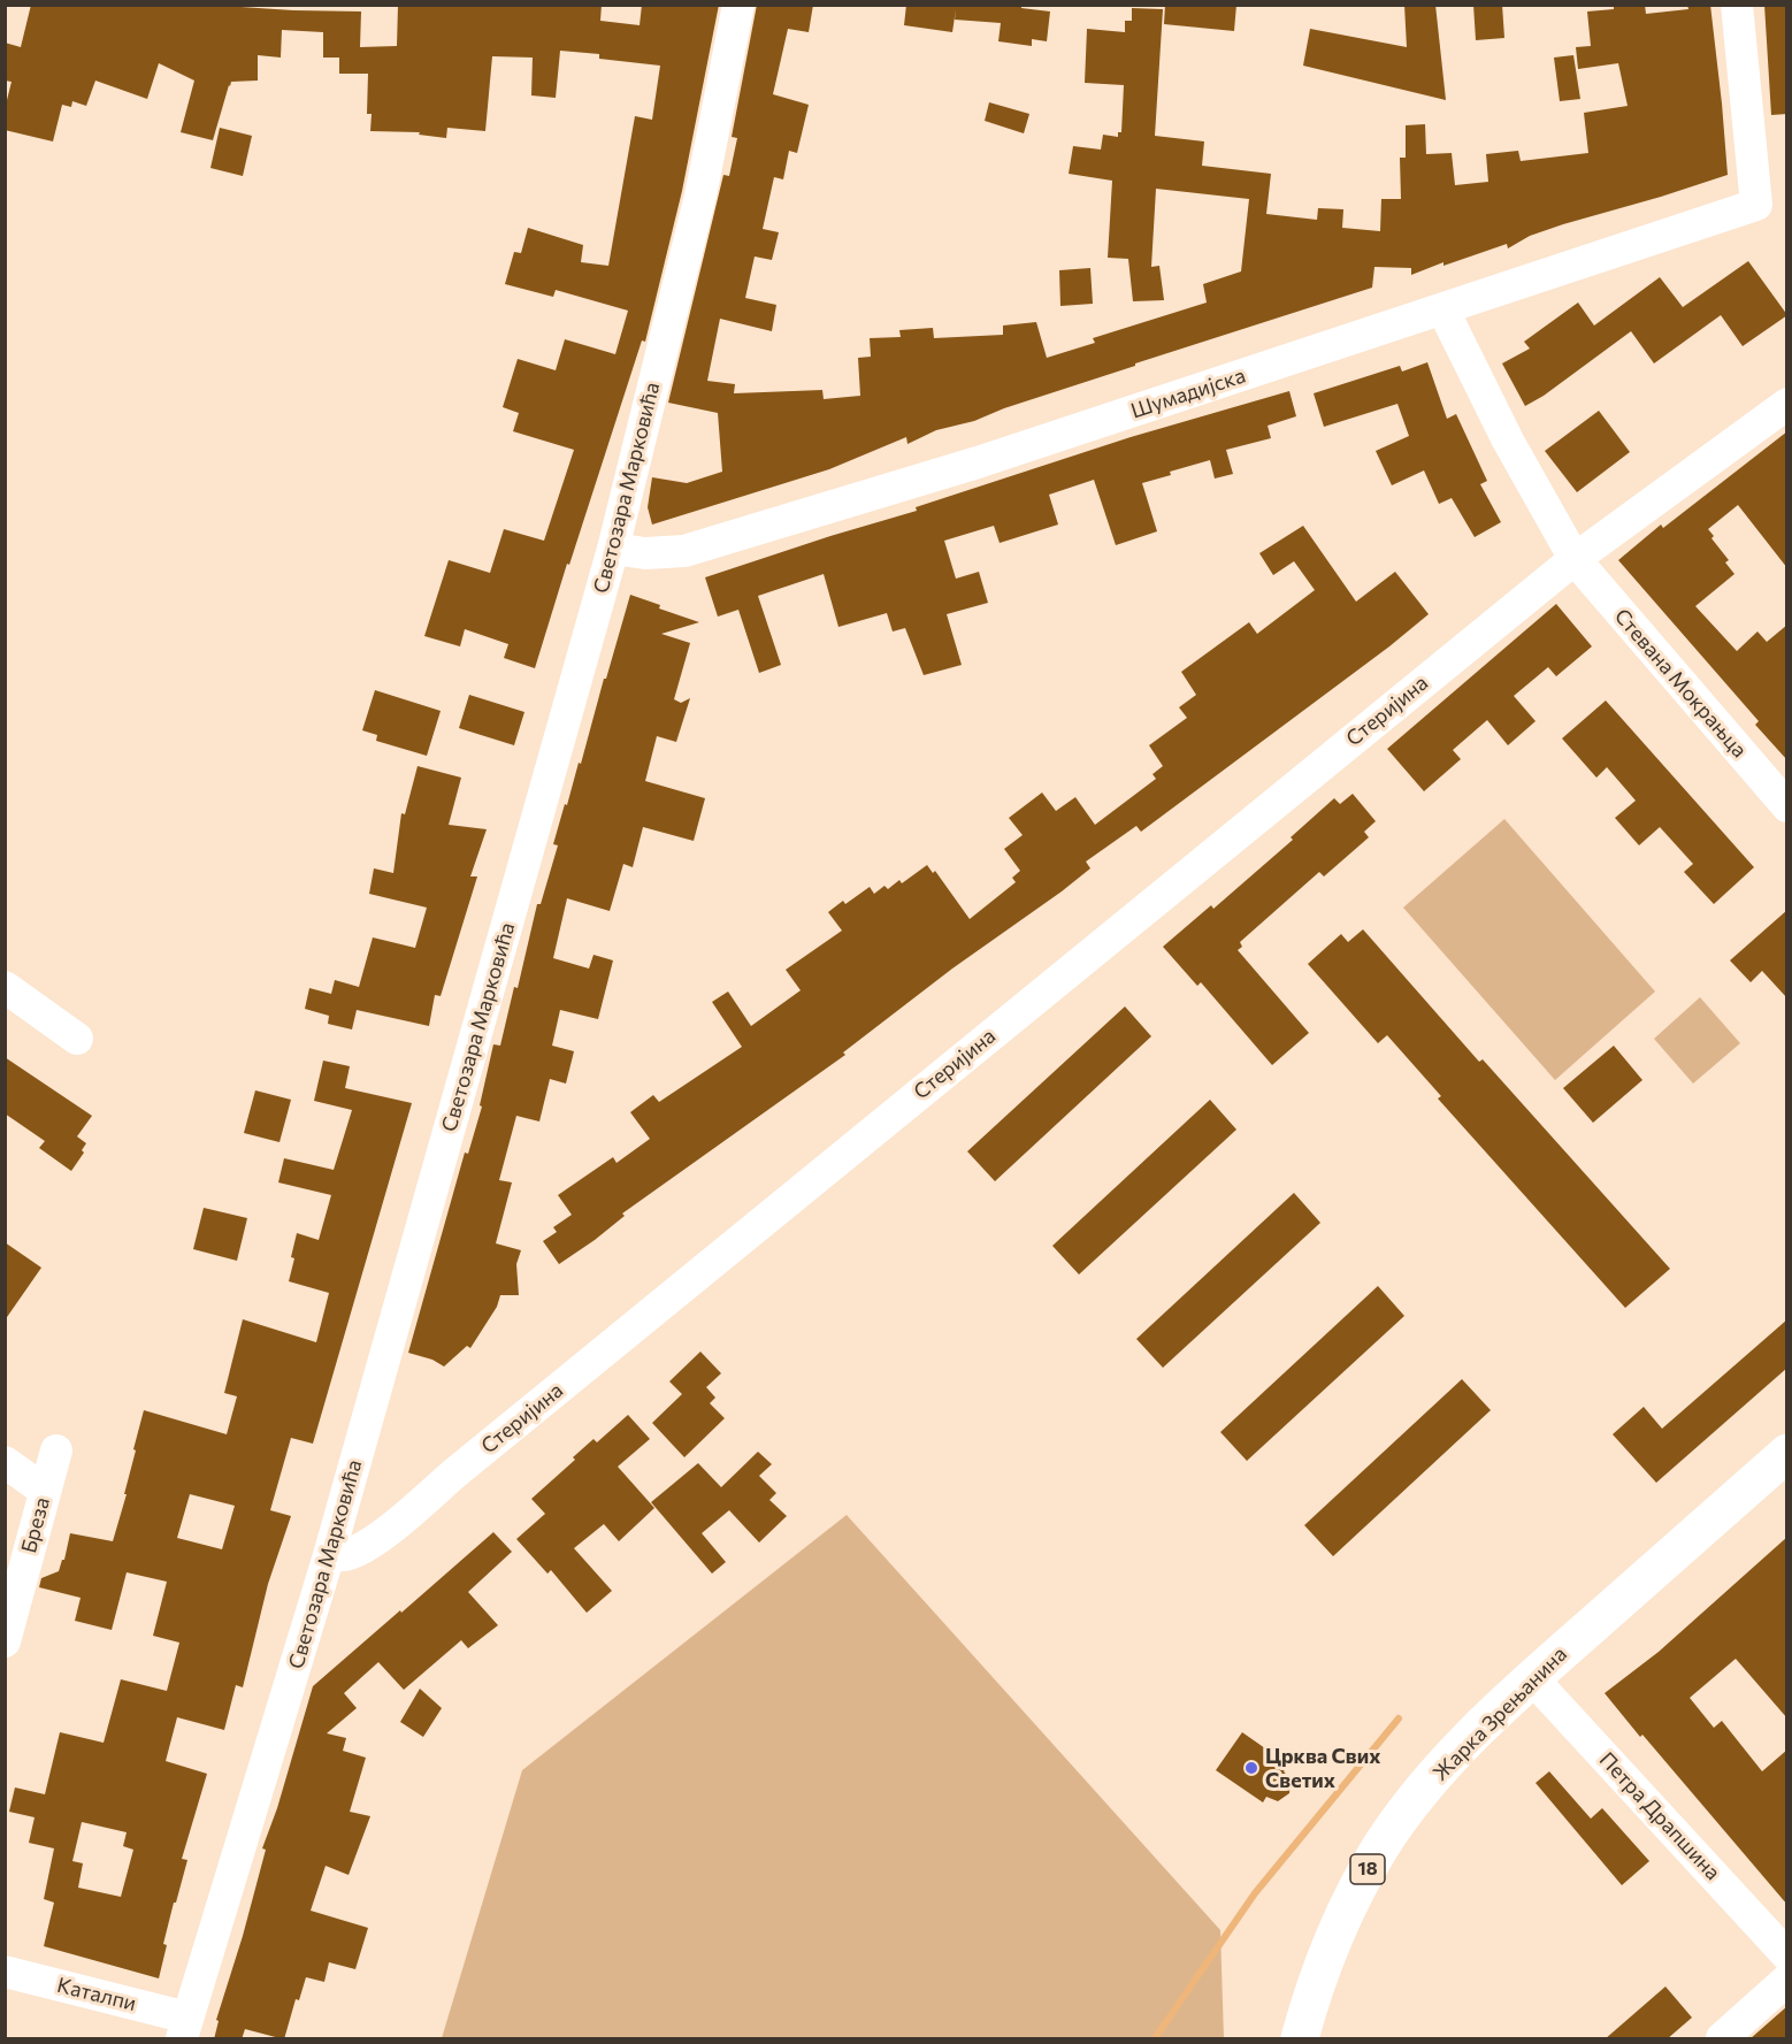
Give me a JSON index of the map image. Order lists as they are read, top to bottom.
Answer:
{
  "streets": {
    "main road": ["Жарка Зрењанина", "18"],
    "street": [
      "Шумадијска",
      "Светозара Марковића",
      "Стевана Мокрањца",
      "Стеријина",
      "Бреза",
      "Петра Драпшина",
      "Каталпи"
    ]
  },
  "crossings": [
    ["Шумадијска", "Светозара Марковића"],
    ["Светозара Марковића", "Стеријина"],
    ["Светозара Марковића", "Каталпи"],
    ["Стевана Мокрањца", "Стеријина"],
    ["Жарка Зрењанина", "Петра Драпшина"]
  ],
  "places": ["Црква Свих Светих"]
}
